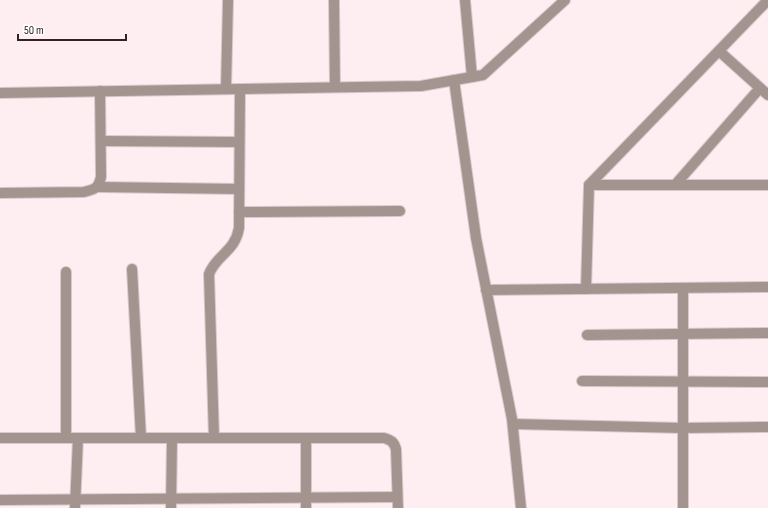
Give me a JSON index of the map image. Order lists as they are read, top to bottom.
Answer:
{
  "scale_bar": "50 m"
}
